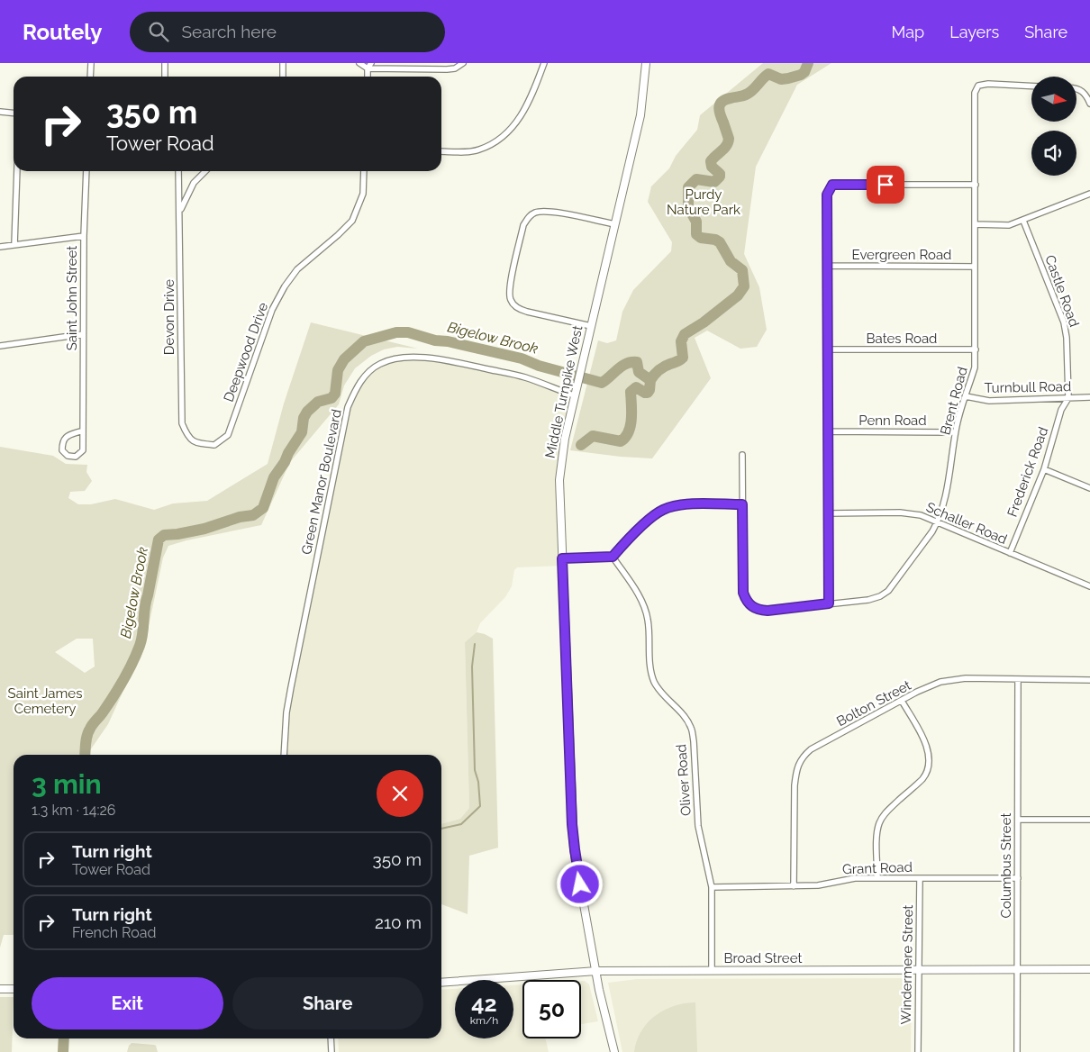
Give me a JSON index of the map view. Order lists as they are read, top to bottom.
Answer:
{
  "streets": {
    "main road": ["Middle Turnpike West", "Broad Street"],
    "street": [
      "Evergreen Road",
      "Castle Road",
      "Saint John Street",
      "Devon Drive",
      "Bates Road",
      "Deepwood Drive",
      "Turnbull Road",
      "Brent Road",
      "Penn Road",
      "Frederick Road",
      "Green Manor Boulevard",
      "Schaller Road",
      "Bolton Street",
      "Oliver Road",
      "Columbus Street",
      "Grant Road",
      "Windermere Street"
    ]
  },
  "crossings": [
    ["Evergreen Road", "Brent Road"],
    ["Castle Road", "Turnbull Road"],
    ["Castle Road", "Frederick Road"],
    ["Devon Drive", "Deepwood Drive"],
    ["Bates Road", "Brent Road"],
    ["Turnbull Road", "Brent Road"],
    ["Turnbull Road", "Frederick Road"],
    ["Middle Turnpike West", "Green Manor Boulevard"],
    ["Middle Turnpike West", "Broad Street"],
    ["Brent Road", "Penn Road"],
    ["Brent Road", "Schaller Road"],
    ["Frederick Road", "Schaller Road"],
    ["Bolton Street", "Columbus Street"],
    ["Bolton Street", "Grant Road"],
    ["Oliver Road", "Grant Road"],
    ["Oliver Road", "Broad Street"],
    ["Columbus Street", "Grant Road"],
    ["Columbus Street", "Broad Street"],
    ["Grant Road", "Windermere Street"],
    ["Broad Street", "Windermere Street"]
  ],
  "water": ["Bigelow Brook"],
  "parks": ["Purdy Nature Park", "Saint James Cemetery"],
  "north": "right",
  "page": {
    "header": "Routely",
    "search": "Search here",
    "nav": ["Map", "Layers", "Share"],
    "turn": ["350 m", "Tower Road"],
    "heading": ["3 min", "1.3 km · 14:26"],
    "list": [
      {
        "name": "Turn right",
        "note": "Tower Road",
        "value": "350 m"
      },
      {
        "name": "Turn right",
        "note": "French Road",
        "value": "210 m"
      }
    ],
    "buttons": ["Exit", "Share"],
    "speed": "42 km/h",
    "limit": "50"
  }
}
